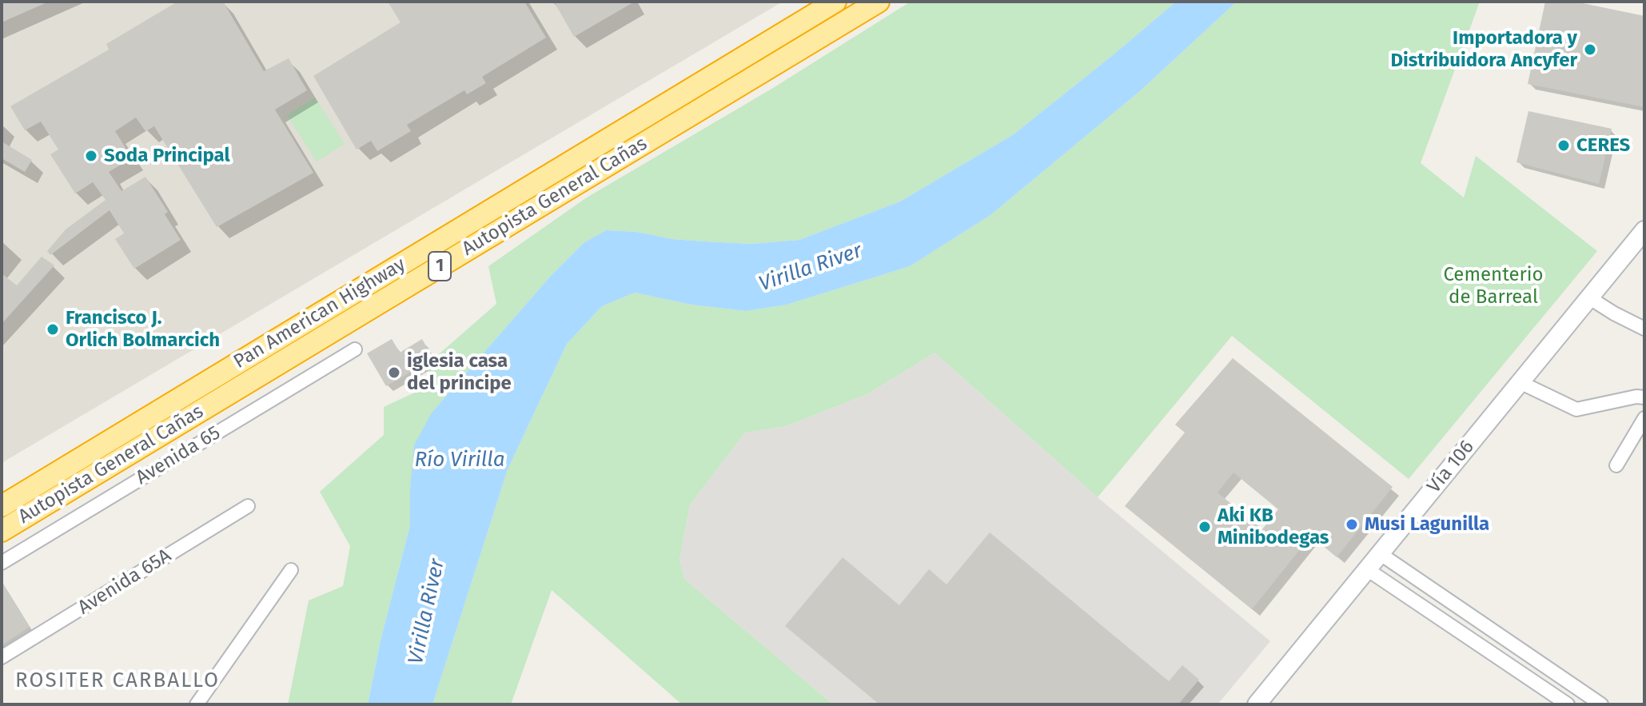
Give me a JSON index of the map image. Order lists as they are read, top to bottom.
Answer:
{
  "streets": {
    "highway": ["Autopista General Cañas", "1", "Pan American Highway"],
    "main road": ["Vía 106"],
    "street": ["Avenida 65", "Avenida 65A"]
  },
  "districts": ["ROSITER CARBALLO"],
  "water": ["Virilla River", "Río Virilla"],
  "parks": ["Cementerio de Barreal"],
  "places": [
    "Importadora y Distribuidora Ancyfer",
    "CERES",
    "Soda Principal",
    "Francisco J. Orlich Bolmarcich",
    "iglesia casa del principe",
    "Musi Lagunilla",
    "Aki KB Minibodegas"
  ]
}
